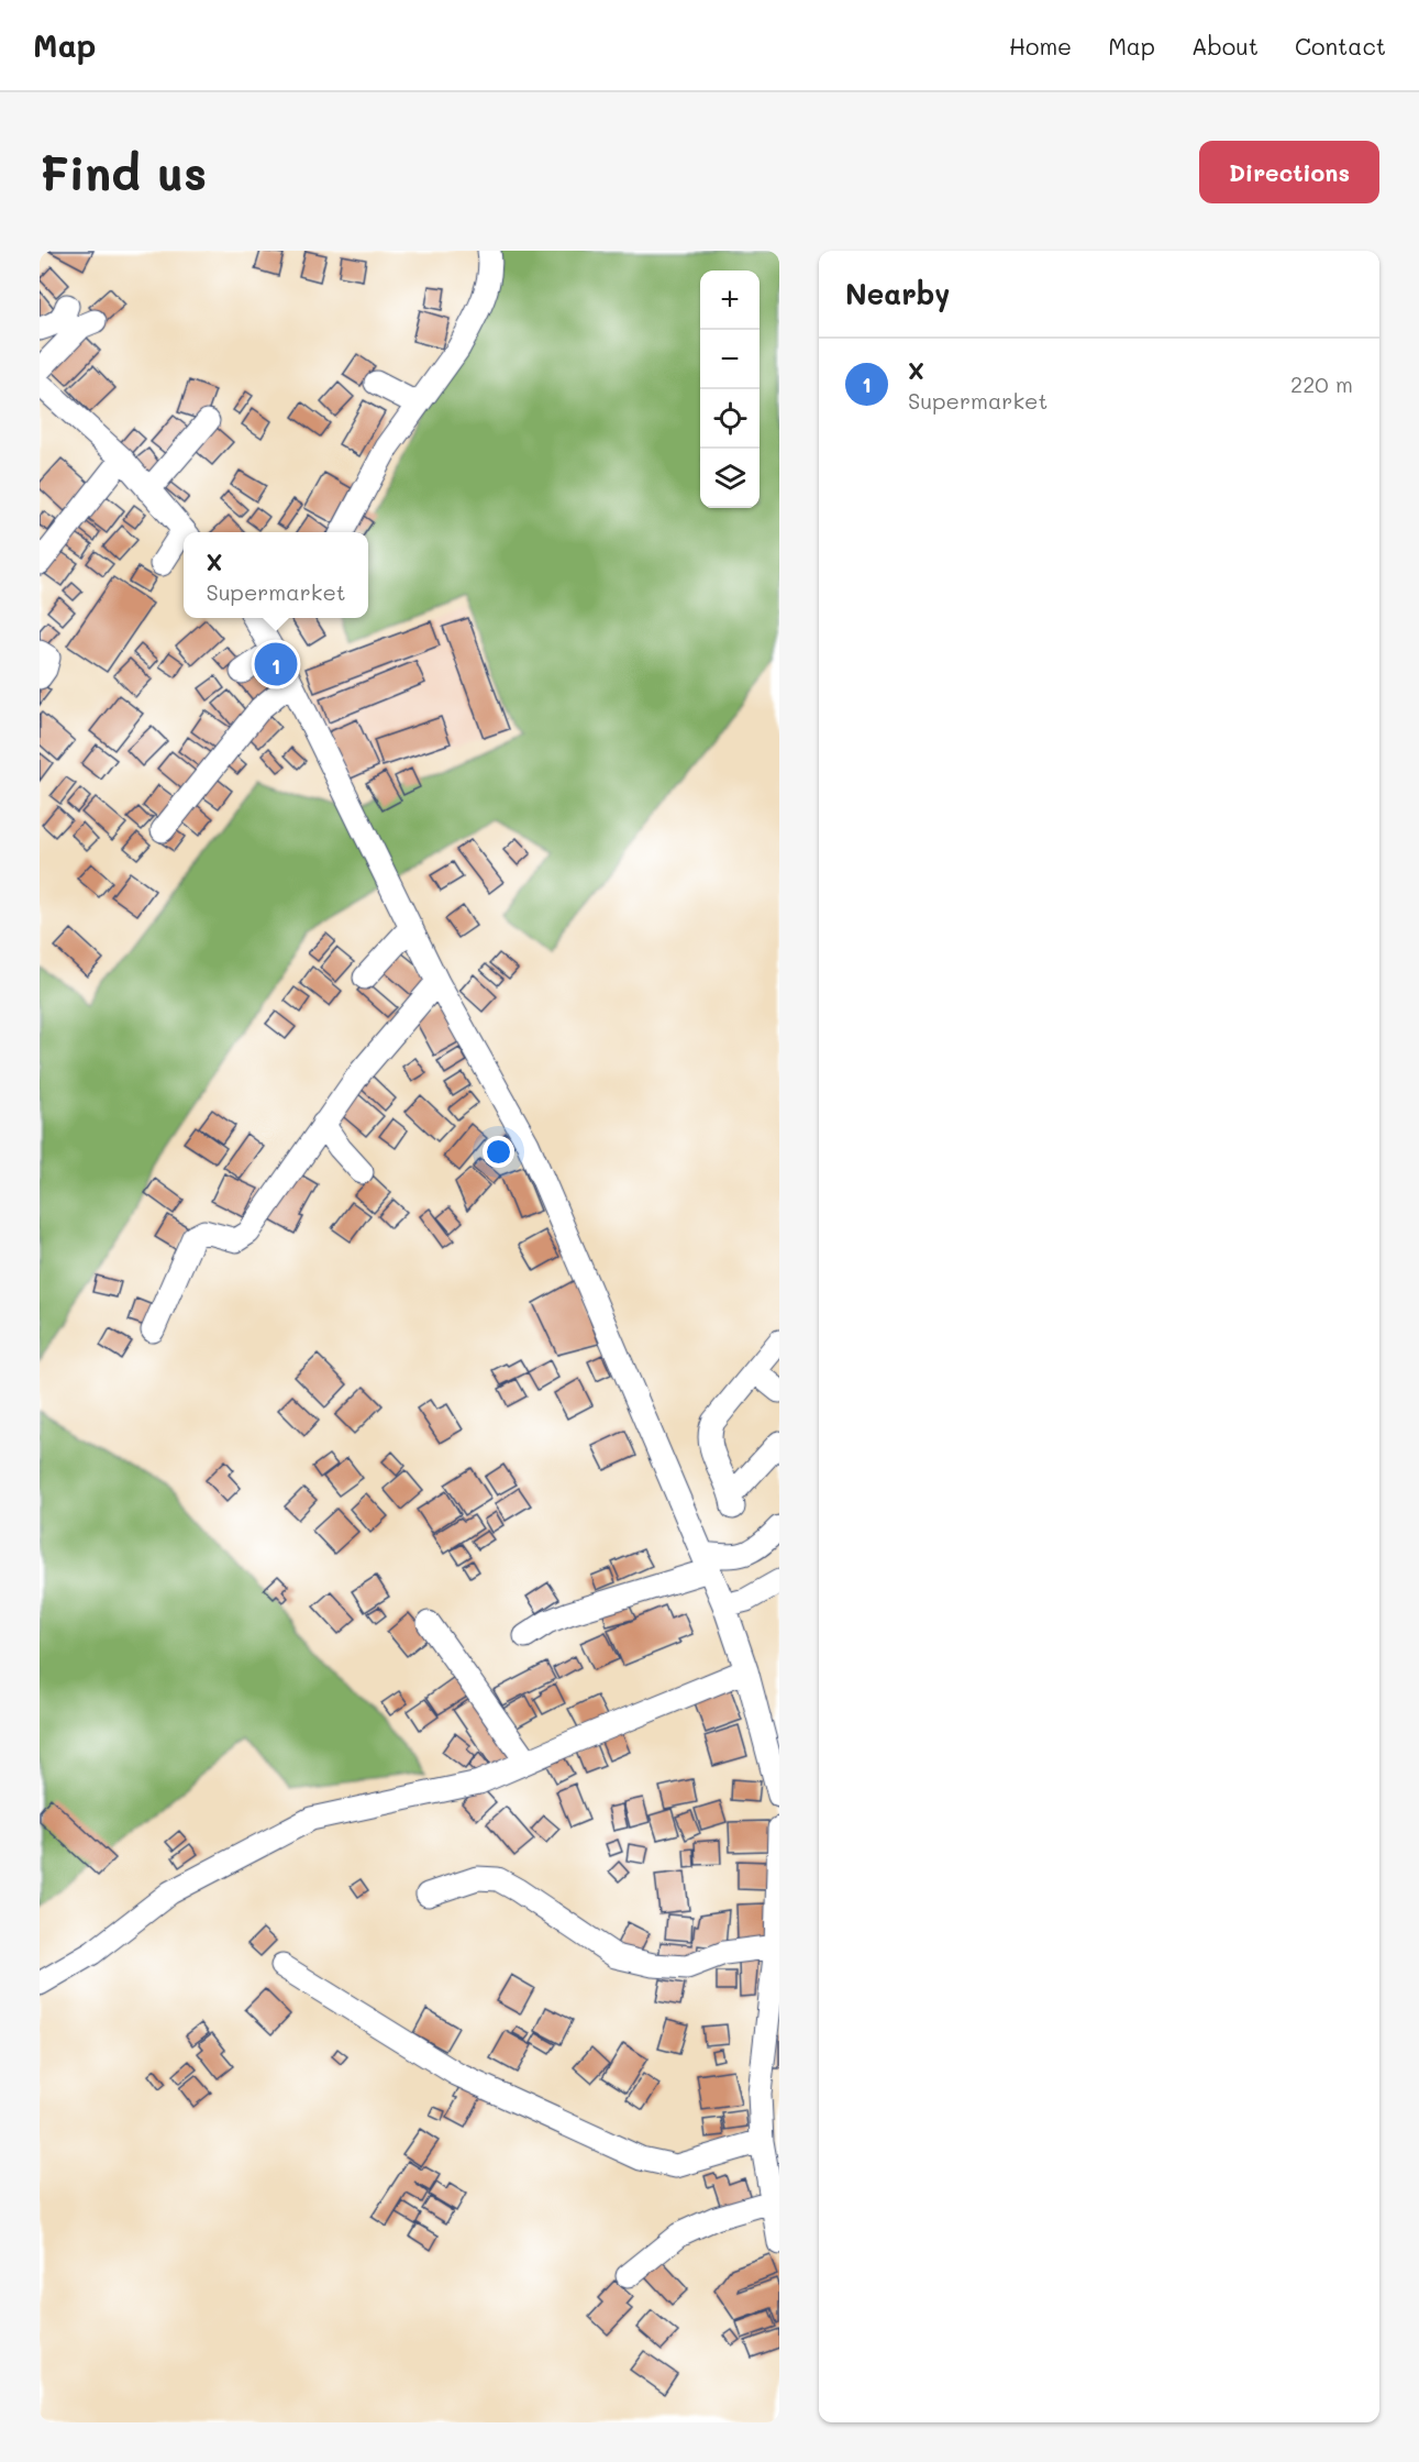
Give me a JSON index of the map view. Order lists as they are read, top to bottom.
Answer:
{
  "page": {
    "header": "Map",
    "nav": [
      "Home",
      "Map",
      "About",
      "Contact"
    ],
    "buttons": "Directions",
    "title": "Find us",
    "heading": "Nearby",
    "map_buttons": ["+", "−"],
    "list": [
      {
        "mark": "1",
        "name": "X",
        "note": "Supermarket",
        "value": "220 m"
      }
    ],
    "popup": ["X", "Supermarket"],
    "pins": "1"
  }
}
